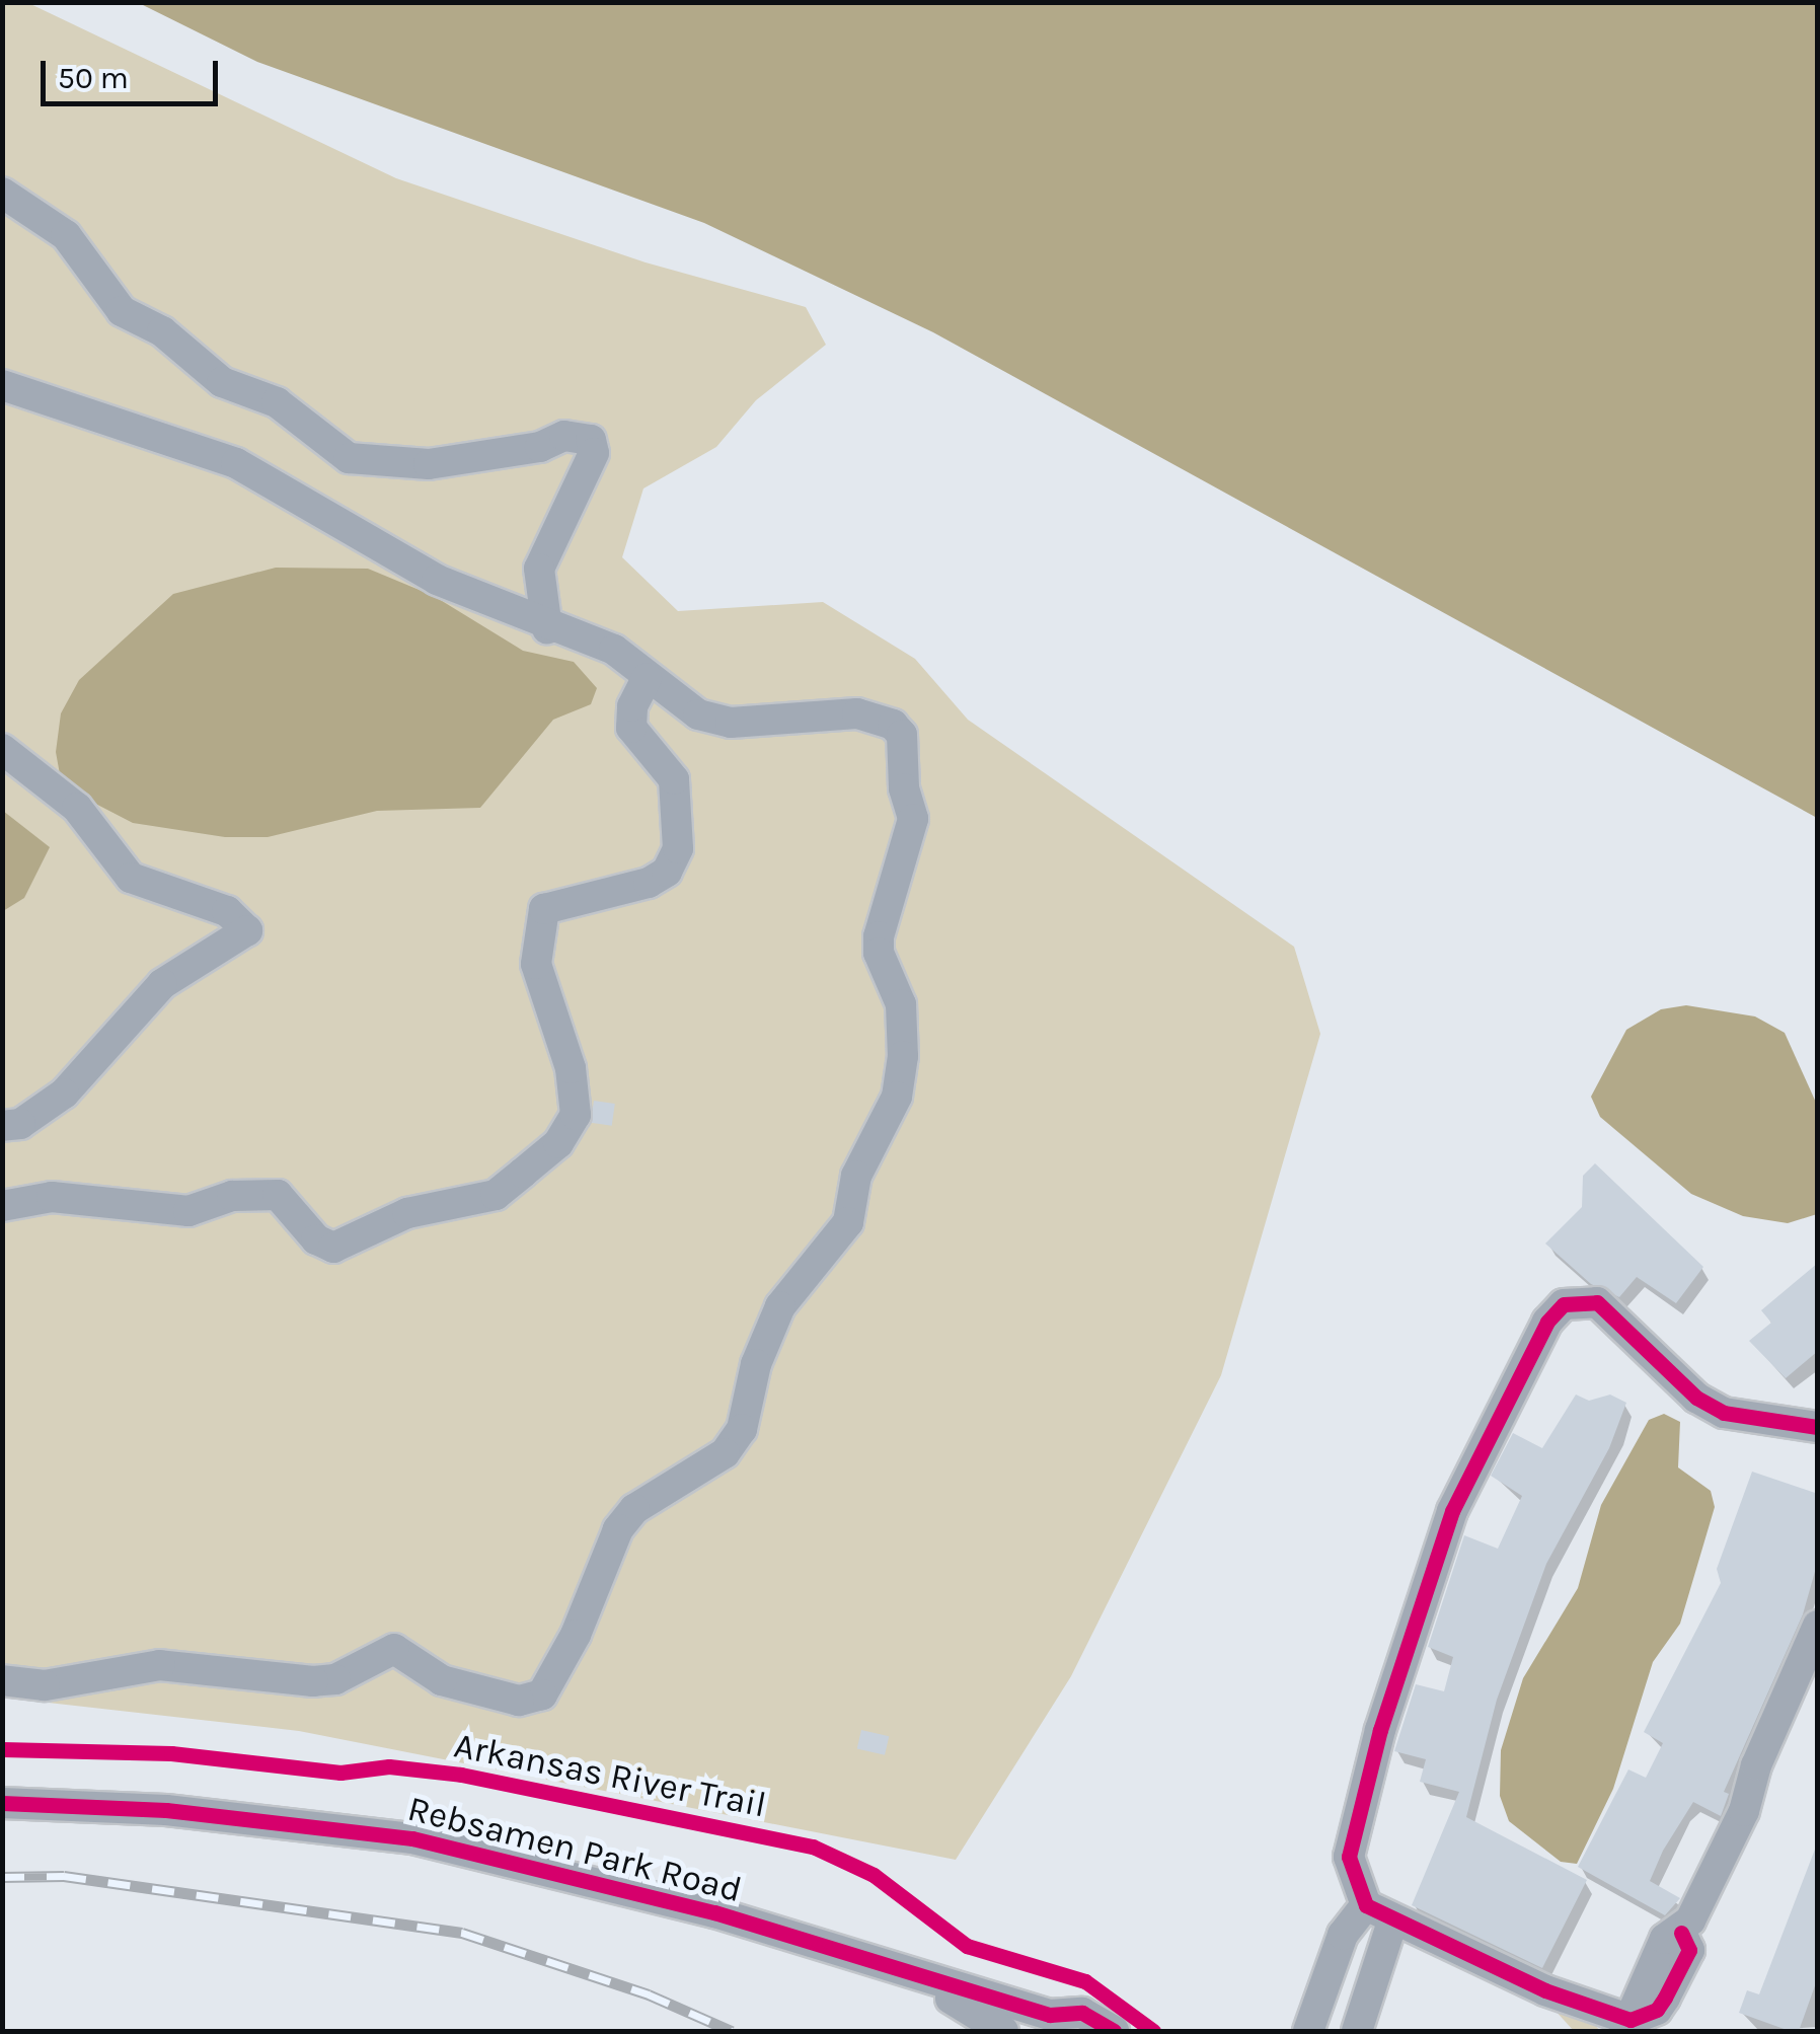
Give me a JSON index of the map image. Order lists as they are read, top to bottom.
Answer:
{
  "streets": {
    "street": ["Rebsamen Park Road"],
    "cycle path": ["Arkansas River Trail"]
  },
  "scale_bar": "50 m"
}
